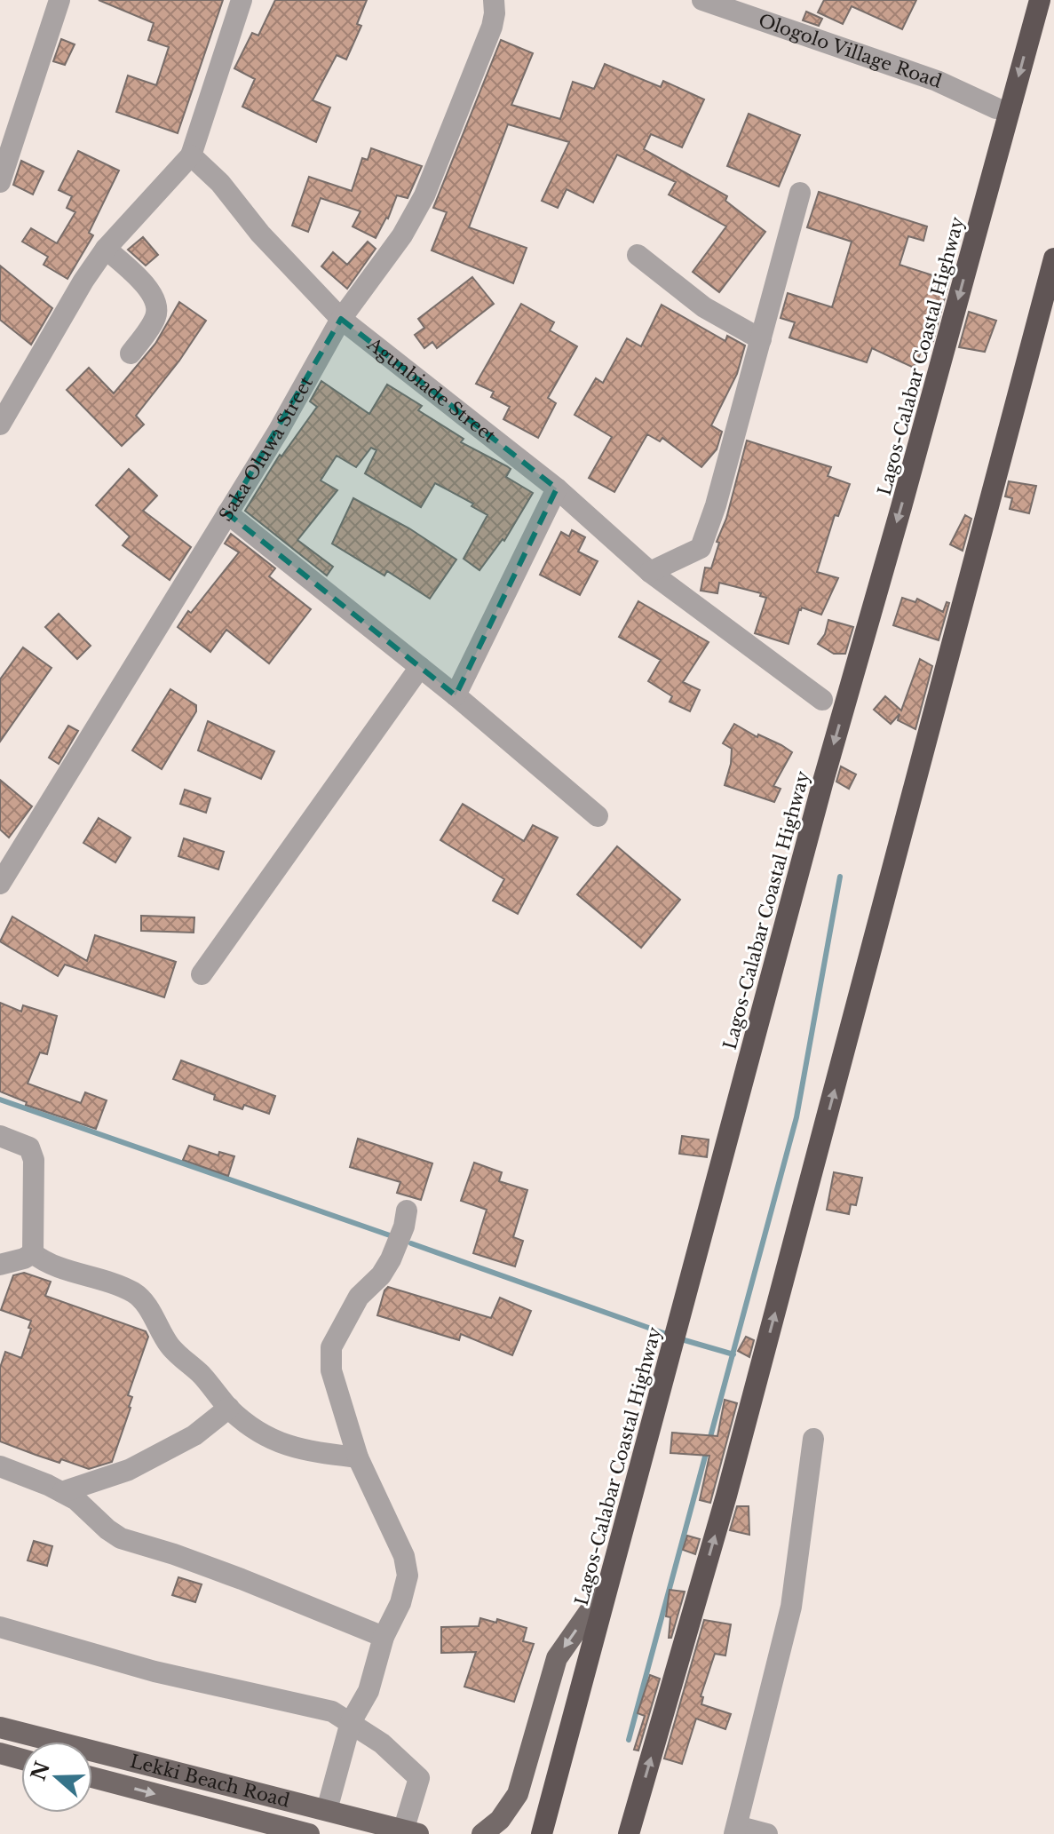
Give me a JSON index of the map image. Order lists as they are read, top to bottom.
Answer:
{
  "streets": {
    "highway": ["Lagos-Calabar Coastal Highway"],
    "main road": ["Lekki Beach Road"],
    "street": ["Ologolo Village Road", "Agunbiade Street", "Saka Oluwa Street"]
  },
  "crossings": [
    ["Agunbiade Street", "Saka Oluwa Street"]
  ],
  "north": "left"
}
